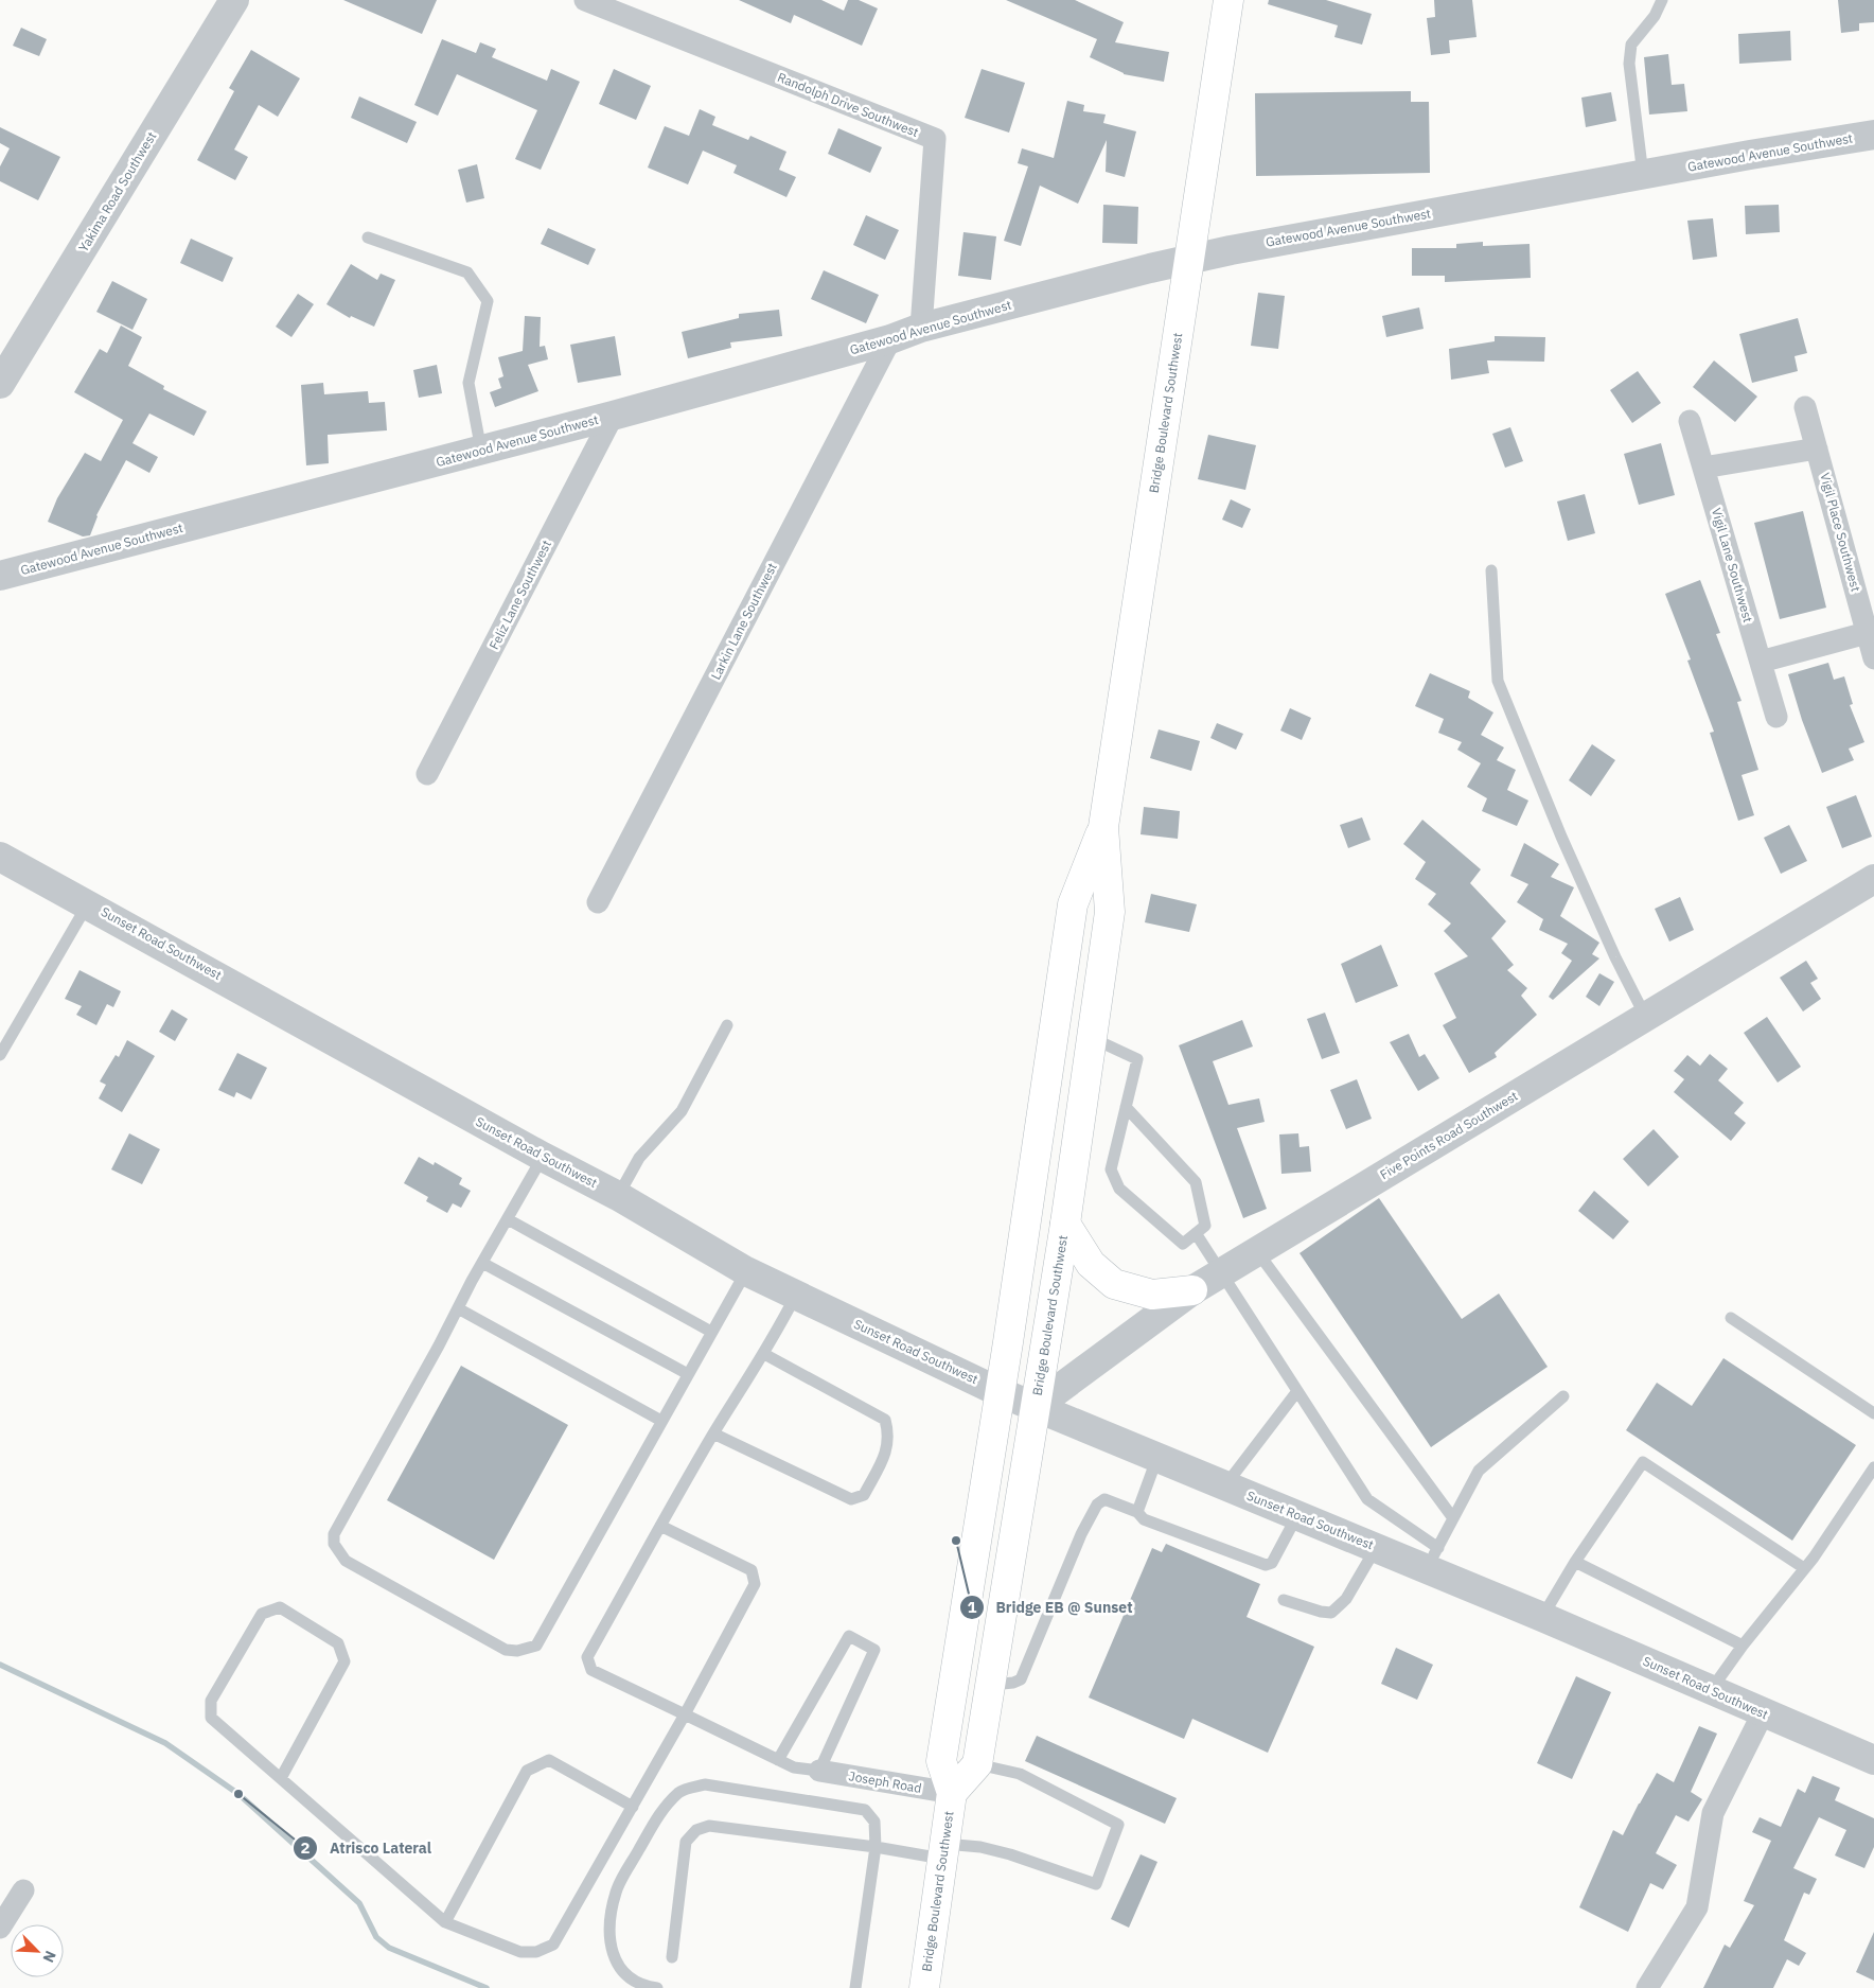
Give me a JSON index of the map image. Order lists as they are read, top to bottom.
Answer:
{
  "streets": {
    "main road": ["Bridge Boulevard Southwest"],
    "street": [
      "Randolph Drive Southwest",
      "Gatewood Avenue Southwest",
      "Yakima Road Southwest",
      "Vigil Place Southwest",
      "Vigil Lane Southwest",
      "Feliz Lane Southwest",
      "Larkin Lane Southwest",
      "Sunset Road Southwest",
      "Five Points Road Southwest",
      "Joseph Road"
    ]
  },
  "crossings": [
    ["Randolph Drive Southwest", "Gatewood Avenue Southwest"],
    ["Gatewood Avenue Southwest", "Bridge Boulevard Southwest"],
    ["Gatewood Avenue Southwest", "Feliz Lane Southwest"],
    ["Gatewood Avenue Southwest", "Larkin Lane Southwest"],
    ["Bridge Boulevard Southwest", "Sunset Road Southwest"],
    ["Bridge Boulevard Southwest", "Five Points Road Southwest"],
    ["Bridge Boulevard Southwest", "Joseph Road"],
    ["Sunset Road Southwest", "Five Points Road Southwest"]
  ],
  "places": ["Bridge EB @ Sunset", "Atrisco Lateral"],
  "north": "bottom right"
}
